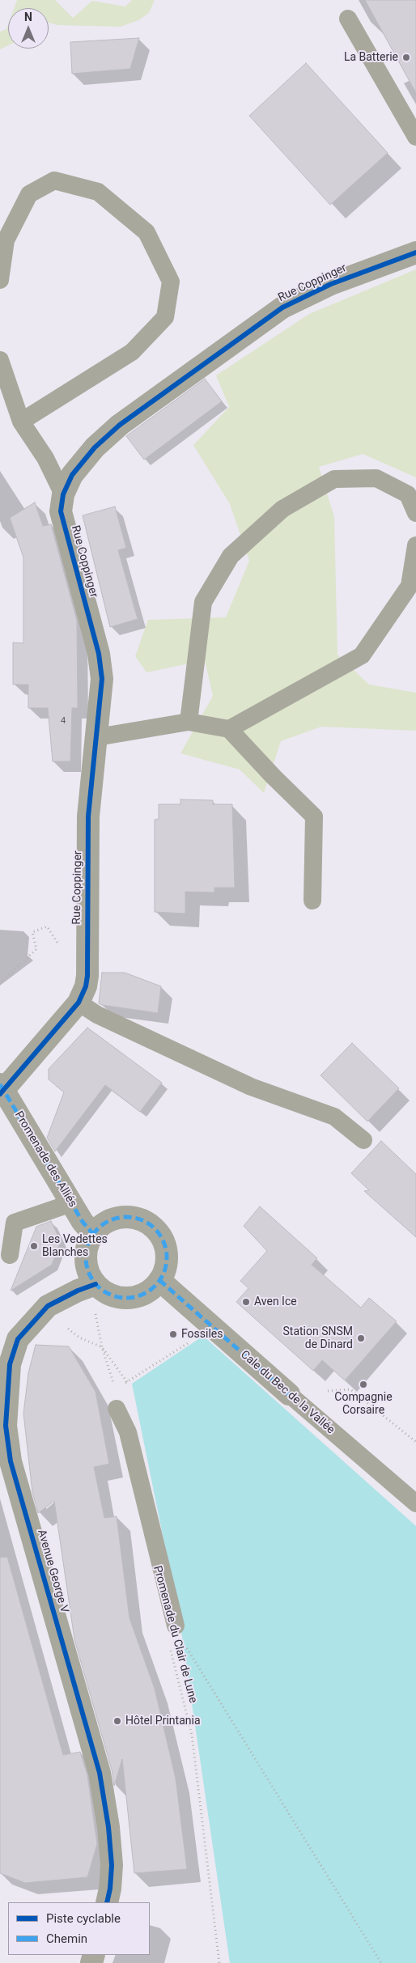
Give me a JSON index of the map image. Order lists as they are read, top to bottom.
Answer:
{
  "streets": {
    "street": [
      "Rue Coppinger",
      "Promenade des Alliés",
      "Cale du Bec de la Vallée",
      "Avenue George V"
    ],
    "path": ["Promenade du Clair de Lune"]
  },
  "crossings": [
    ["Promenade des Alliés", "Cale du Bec de la Vallée"],
    ["Promenade des Alliés", "Avenue George V"],
    ["Cale du Bec de la Vallée", "Avenue George V"]
  ],
  "places": [
    "La Batterie",
    "Les Vedettes Blanches",
    "Aven Ice",
    "Fossiles",
    "Station SNSM de Dinard",
    "Compagnie Corsaire",
    "Hôtel Printania"
  ],
  "house_numbers": ["4"],
  "legend": ["Piste cyclable", "Chemin"],
  "north": "top"
}
